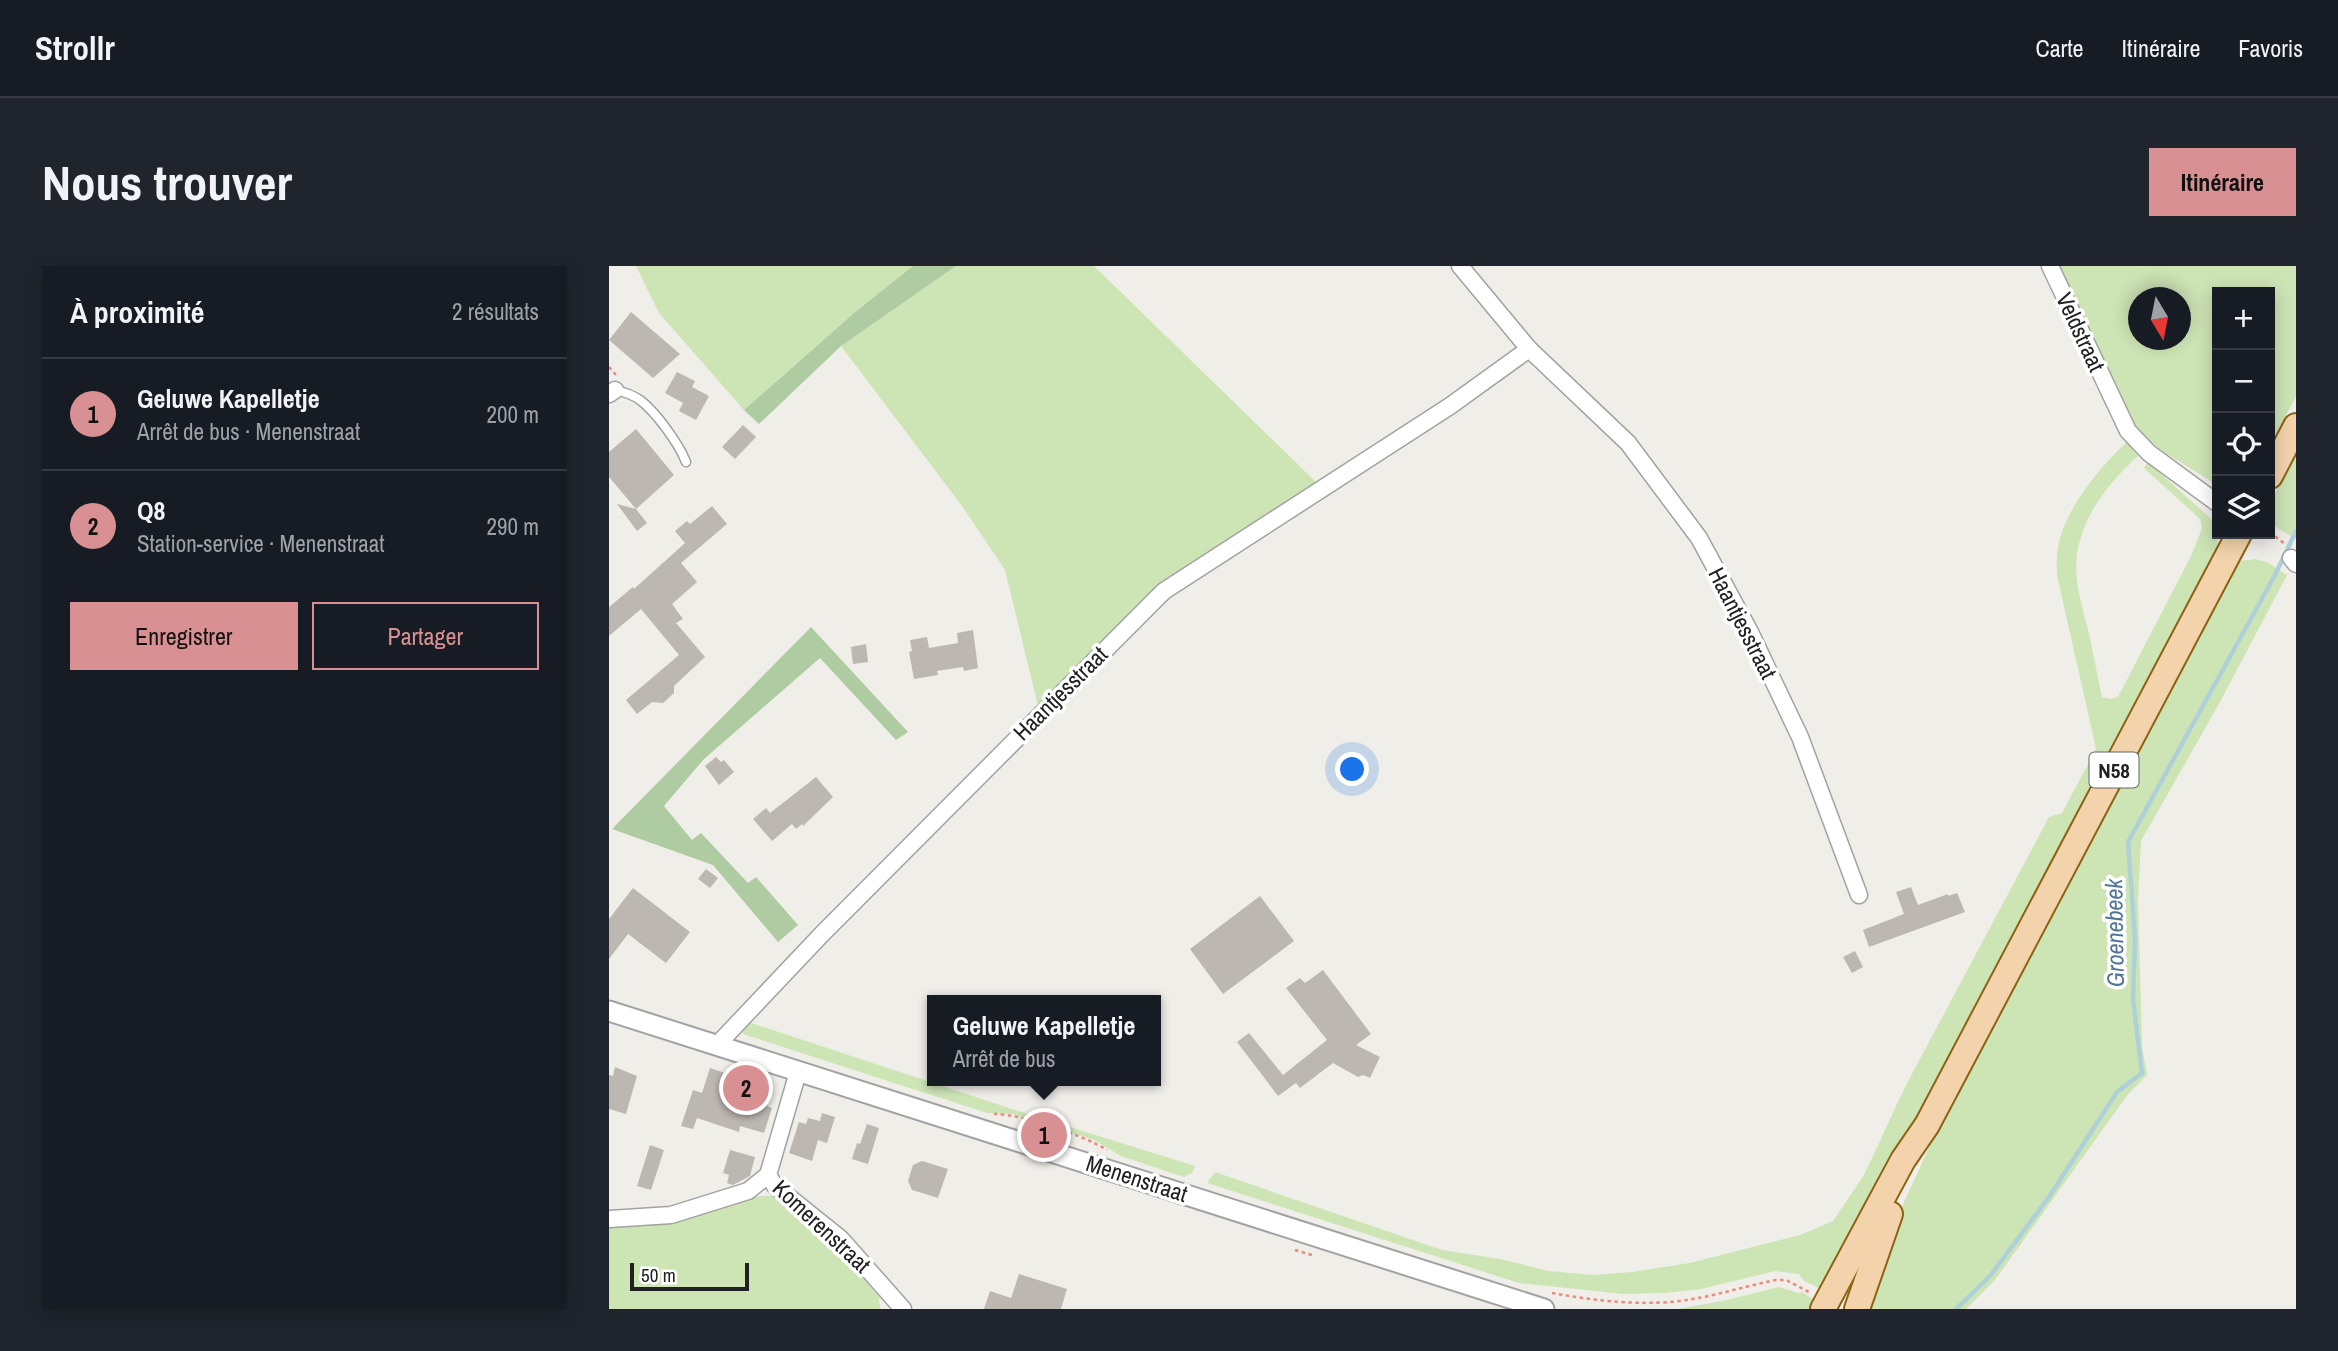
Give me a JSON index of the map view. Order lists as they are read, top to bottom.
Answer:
{
  "streets": {
    "main road": ["N58"],
    "street": [
      "Veldstraat",
      "Haantjesstraat",
      "Menenstraat",
      "Komerenstraat"
    ]
  },
  "crossings": [
    ["Haantjesstraat", "Menenstraat"],
    ["Menenstraat", "Komerenstraat"]
  ],
  "water": ["Groenebeek"],
  "scale_bar": "50 m",
  "north": "bottom",
  "page": {
    "header": "Strollr",
    "nav": ["Carte", "Itinéraire", "Favoris"],
    "buttons": [
      "Itinéraire",
      ["Enregistrer", "Partager"]
    ],
    "title": "Nous trouver",
    "heading": ["À proximité", "2 résultats"],
    "map_buttons": ["+", "−"],
    "list": [
      {
        "mark": "1",
        "name": "Geluwe Kapelletje",
        "note": "Arrêt de bus · Menenstraat",
        "value": "200 m"
      },
      {
        "mark": "2",
        "name": "Q8",
        "note": "Station-service · Menenstraat",
        "value": "290 m"
      }
    ],
    "popup": ["Geluwe Kapelletje", "Arrêt de bus"],
    "pins": ["2", "1"],
    "scale": "50 m"
  }
}
